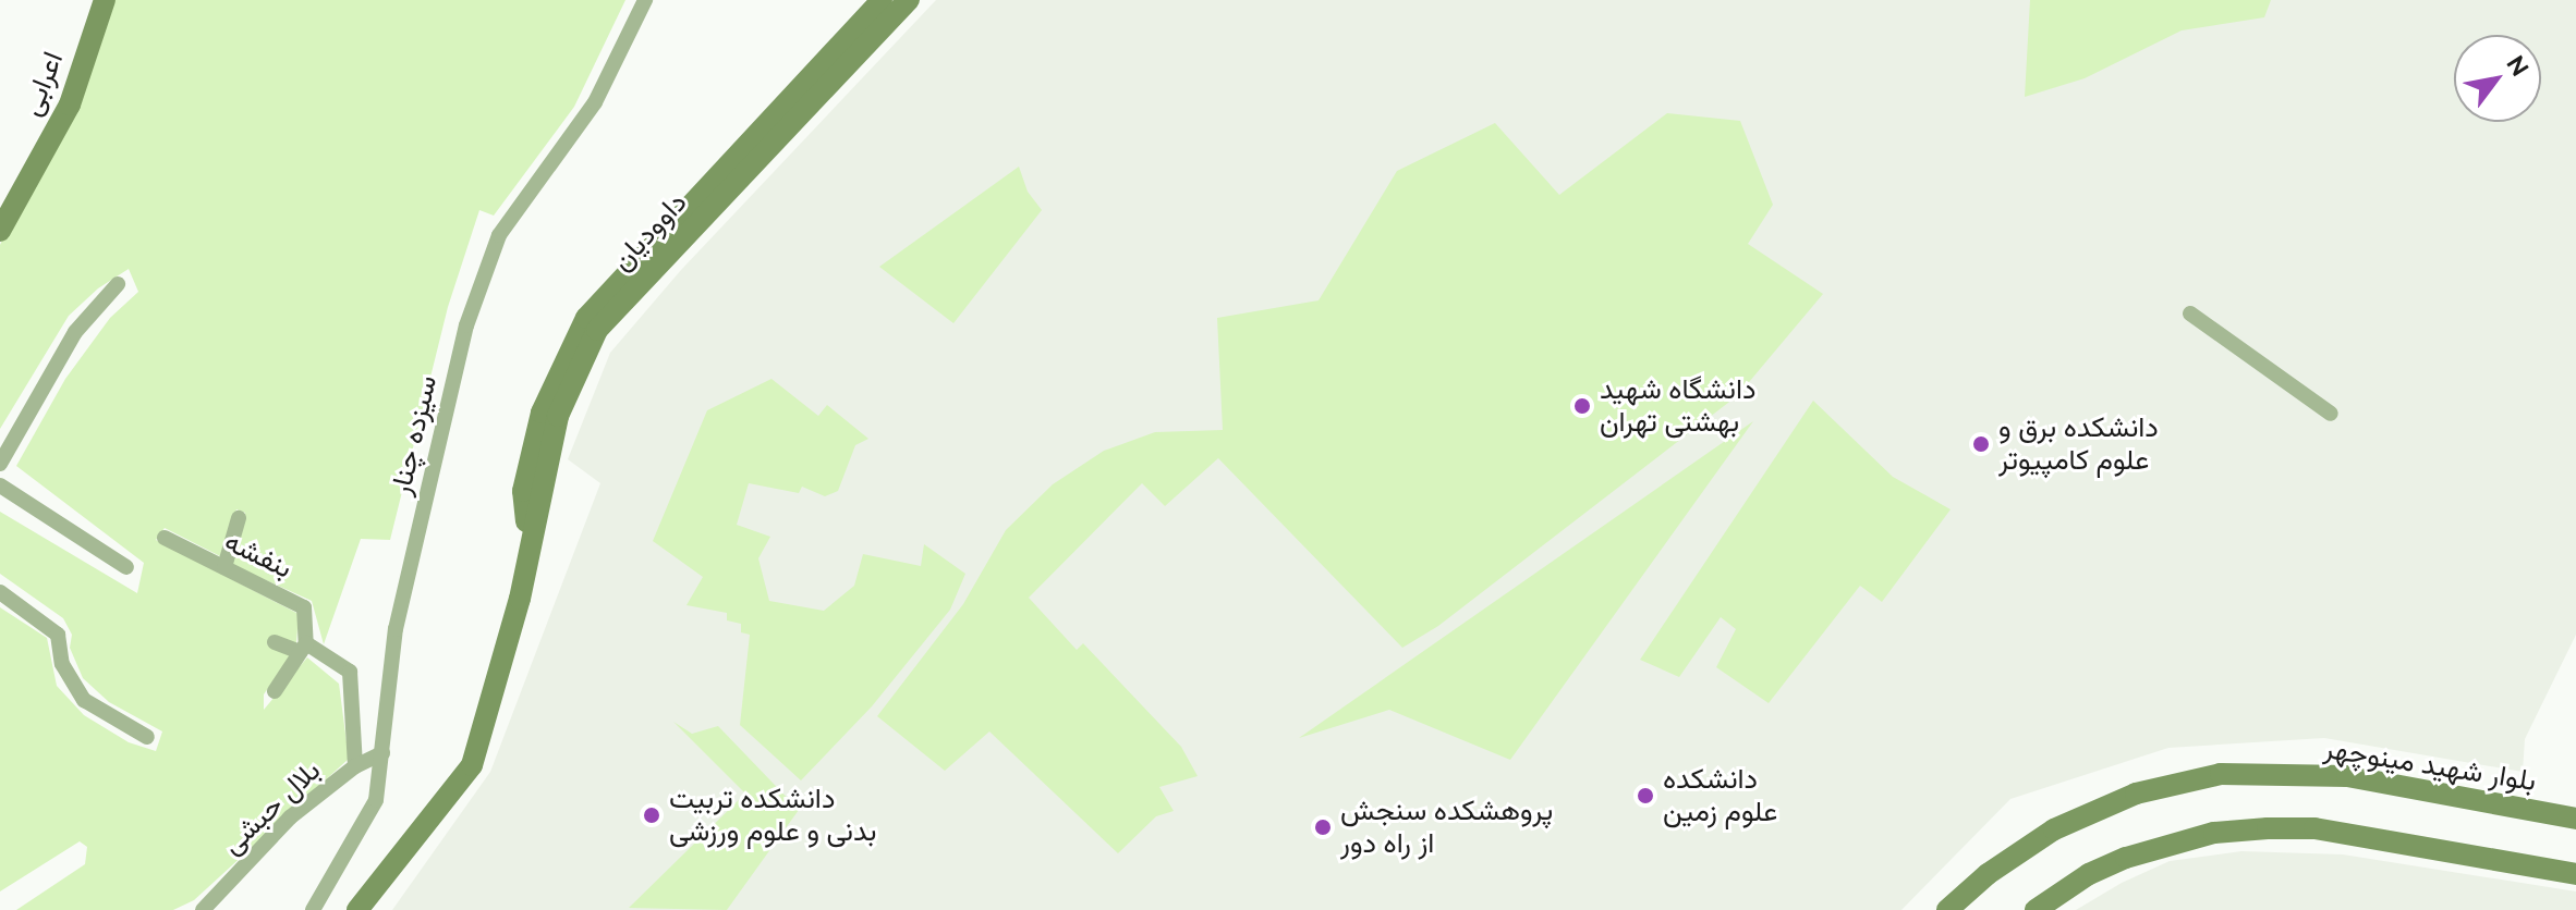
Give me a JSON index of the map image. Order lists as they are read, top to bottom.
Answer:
{
  "streets": {
    "street": [
      "اعرابی",
      "داوودیان",
      "سیزده چنار",
      "بنفشه",
      "بلوار شهید مینوچهر",
      "بلال حبشی"
    ]
  },
  "crossings": [
    ["سیزده چنار", "بلال حبشی"]
  ],
  "places": [
    "دانشگاه شهید بهشتی تهران",
    "دانشکده برق و علوم کامپیوتر",
    "دانشکده علوم زمین",
    "دانشکده تربیت بدنی و علوم ورزشی",
    "پروهشکده سنجش از راه دور"
  ],
  "north": "top right"
}
